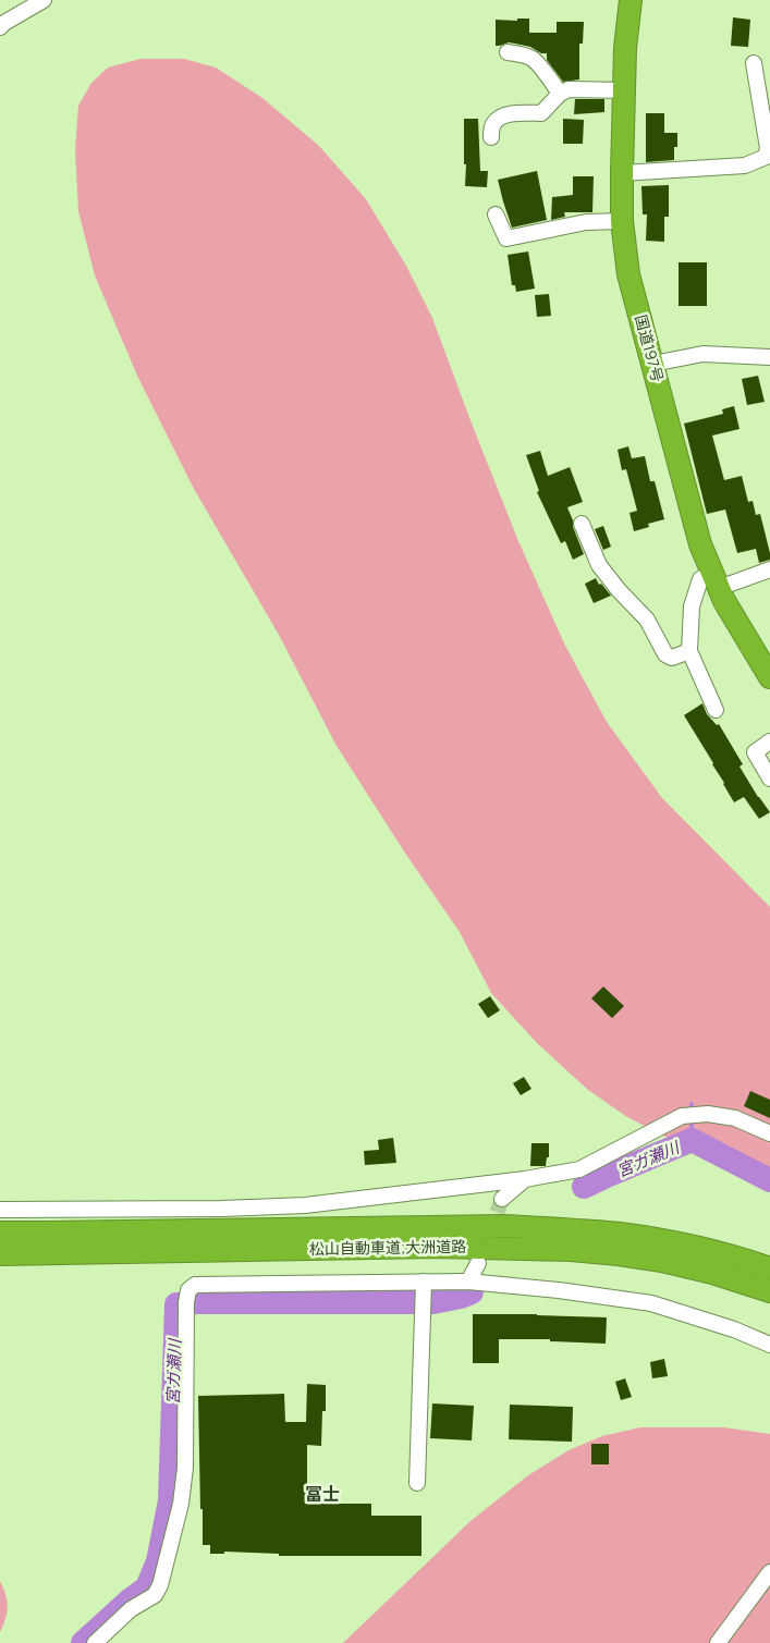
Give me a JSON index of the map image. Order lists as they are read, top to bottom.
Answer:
{
  "streets": {
    "highway": ["国道197号", "松山自動車道;大洲道路"]
  },
  "districts": ["冨士"],
  "water": ["宮ガ瀬川"]
}
